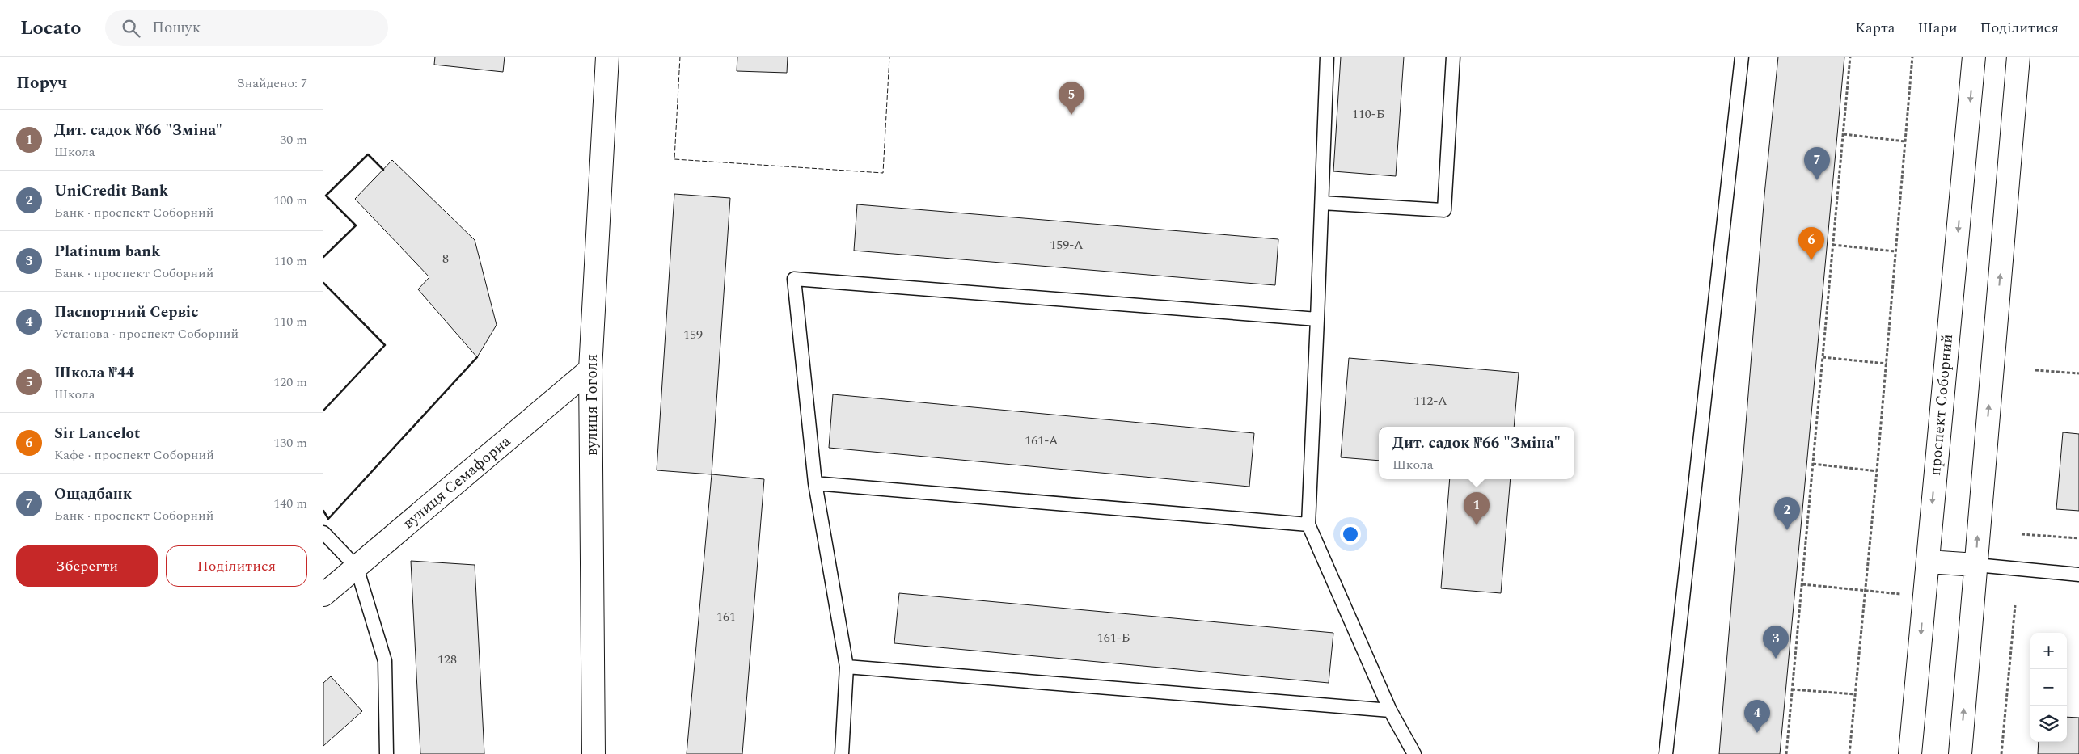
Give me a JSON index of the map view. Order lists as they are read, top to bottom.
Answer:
{
  "streets": {
    "main road": ["вулиця Гоголя", "проспект Соборний", "вулиця Семафорна"]
  },
  "crossings": [
    ["вулиця Гоголя", "вулиця Семафорна"]
  ],
  "house_numbers": [
    "110-Б",
    "159-А",
    "8",
    "159",
    "112-А",
    "161-А",
    "161",
    "161-Б",
    "128"
  ],
  "page": {
    "header": "Locato",
    "search": "Пошук",
    "nav": ["Карта", "Шари", "Поділитися"],
    "heading": ["Поруч", "Знайдено: 7"],
    "pins": [
      "5",
      "7",
      "6",
      "1",
      "2",
      "3",
      "4"
    ],
    "list": [
      {
        "mark": "1",
        "name": "Дит. садок №66 \"Зміна\"",
        "note": "Школа",
        "value": "30 m"
      },
      {
        "mark": "2",
        "name": "UniCredit Bank",
        "note": "Банк · проспект Соборний",
        "value": "100 m"
      },
      {
        "mark": "3",
        "name": "Platinum bank",
        "note": "Банк · проспект Соборний",
        "value": "110 m"
      },
      {
        "mark": "4",
        "name": "Паспортний Сервіс",
        "note": "Установа · проспект Соборний",
        "value": "110 m"
      },
      {
        "mark": "5",
        "name": "Школа №44",
        "note": "Школа",
        "value": "120 m"
      },
      {
        "mark": "6",
        "name": "Sir Lancelot",
        "note": "Кафе · проспект Соборний",
        "value": "130 m"
      },
      {
        "mark": "7",
        "name": "Ощадбанк",
        "note": "Банк · проспект Соборний",
        "value": "140 m"
      }
    ],
    "popup": ["Дит. садок №66 \"Зміна\"", "Школа"],
    "buttons": ["Зберегти", "Поділитися"],
    "map_buttons": ["+", "−"]
  }
}
